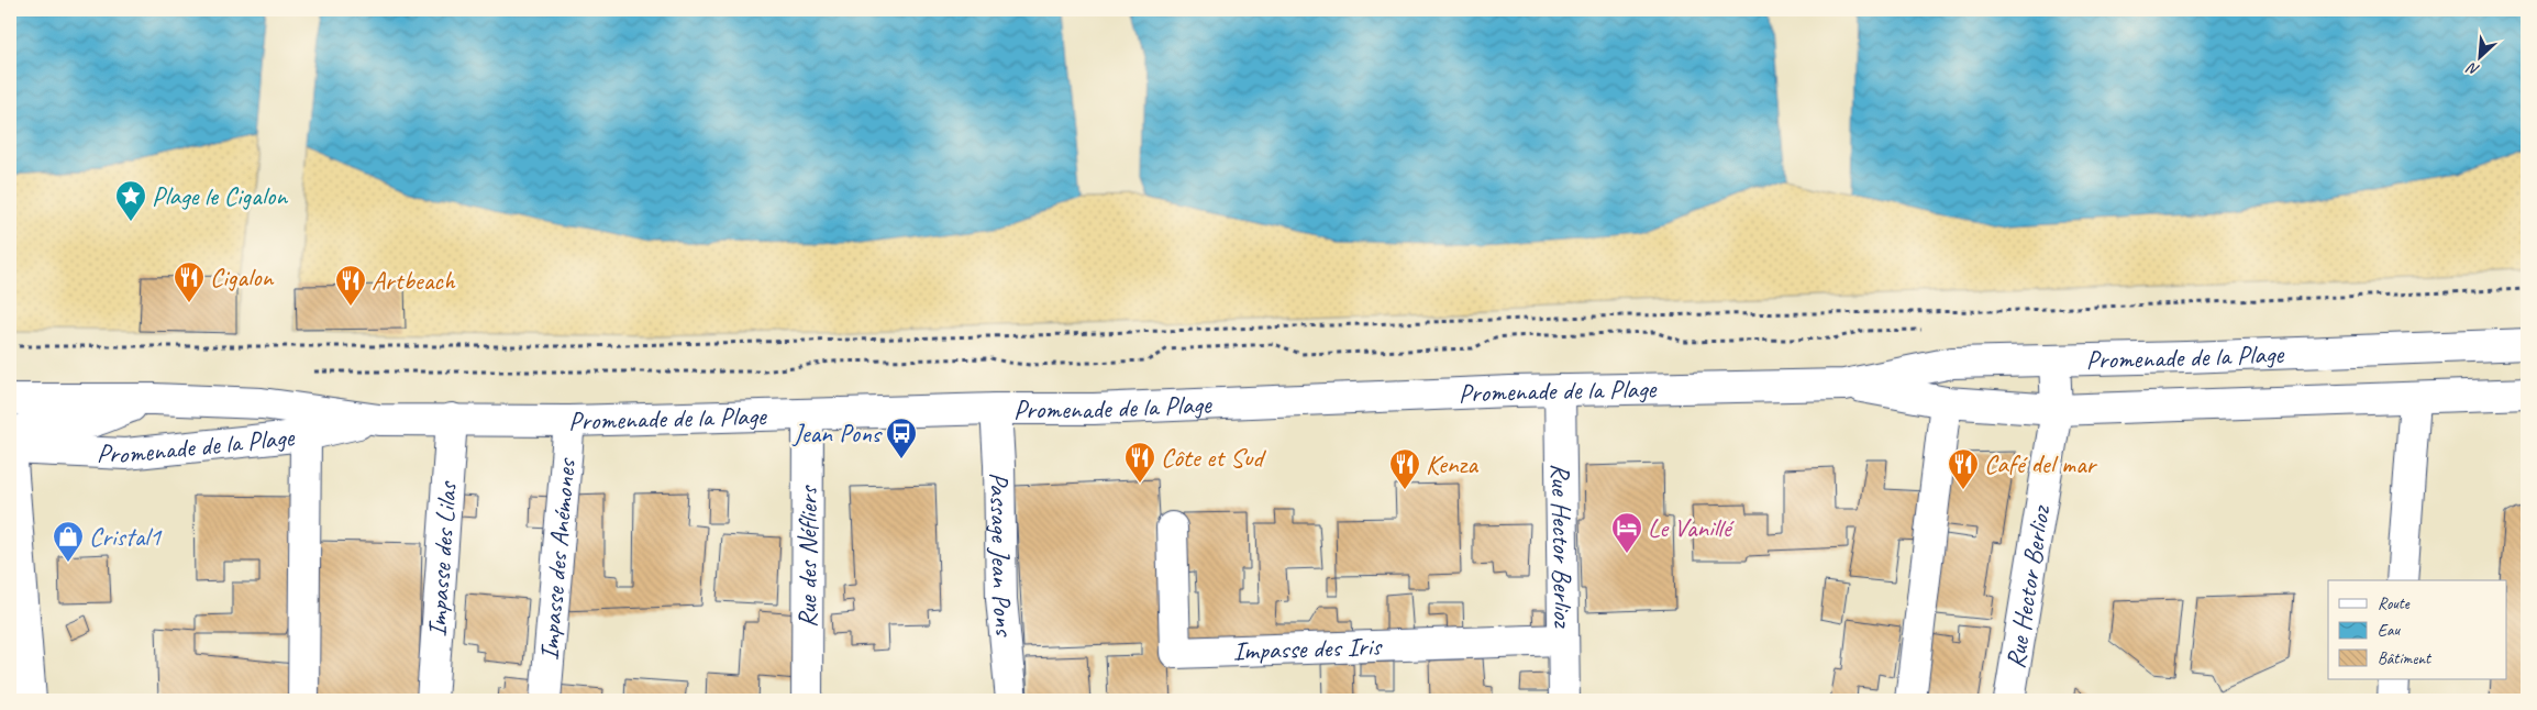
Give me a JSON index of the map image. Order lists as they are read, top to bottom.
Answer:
{
  "streets": {
    "main road": [
      "Promenade de la Plage",
      "Rue Hector Berlioz",
      "Passage Jean Pons",
      "Rue des Néfliers",
      "Impasse des Lilas",
      "Impasse des Anémones",
      "Impasse des Iris"
    ]
  },
  "crossings": [
    ["Promenade de la Plage", "Rue Hector Berlioz"],
    ["Promenade de la Plage", "Passage Jean Pons"],
    ["Promenade de la Plage", "Rue des Néfliers"],
    ["Promenade de la Plage", "Impasse des Lilas"],
    ["Promenade de la Plage", "Impasse des Anémones"],
    ["Rue Hector Berlioz", "Impasse des Iris"]
  ],
  "places": {
    "place": ["Plage le Cigalon"],
    "restaurant": [
      "Cigalon",
      "Artbeach",
      "Côte et Sud",
      "Kenza",
      "Café del mar"
    ],
    "bus stop": ["Jean Pons"],
    "hotel": ["Le Vanillé"],
    "shop": ["Cristal1"]
  },
  "legend": ["Route", "Eau", "Bâtiment"],
  "north": "bottom left"
}
